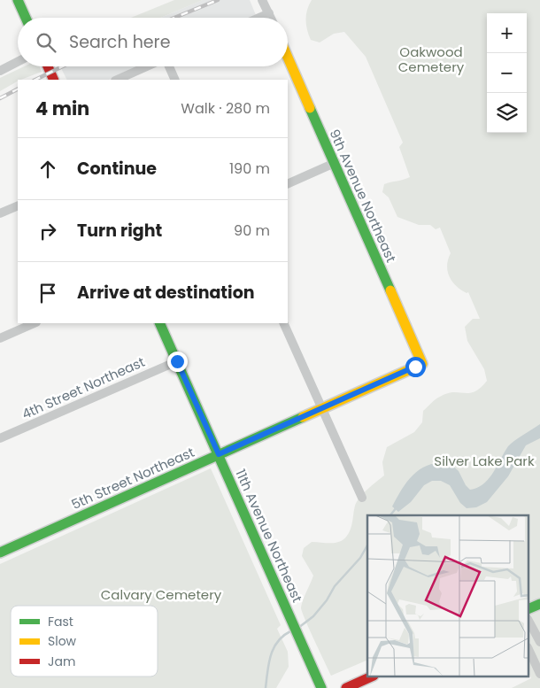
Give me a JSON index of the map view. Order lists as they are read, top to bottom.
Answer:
{
  "streets": {
    "street": [
      "9th Avenue Northeast",
      "4th Street Northeast",
      "5th Street Northeast",
      "11th Avenue Northeast"
    ]
  },
  "crossings": [
    ["9th Avenue Northeast", "5th Street Northeast"],
    ["4th Street Northeast", "11th Avenue Northeast"],
    ["5th Street Northeast", "11th Avenue Northeast"]
  ],
  "parks": ["Oakwood Cemetery", "Silver Lake Park", "Calvary Cemetery"],
  "legend": ["Fast", "Slow", "Jam"],
  "page": {
    "map_buttons": ["+", "−"],
    "search": "Search here",
    "heading": ["4 min", "Walk · 280 m"],
    "list": [
      ["Continue", "190 m"],
      ["Turn right", "90 m"],
      "Arrive at destination"
    ]
  }
}
